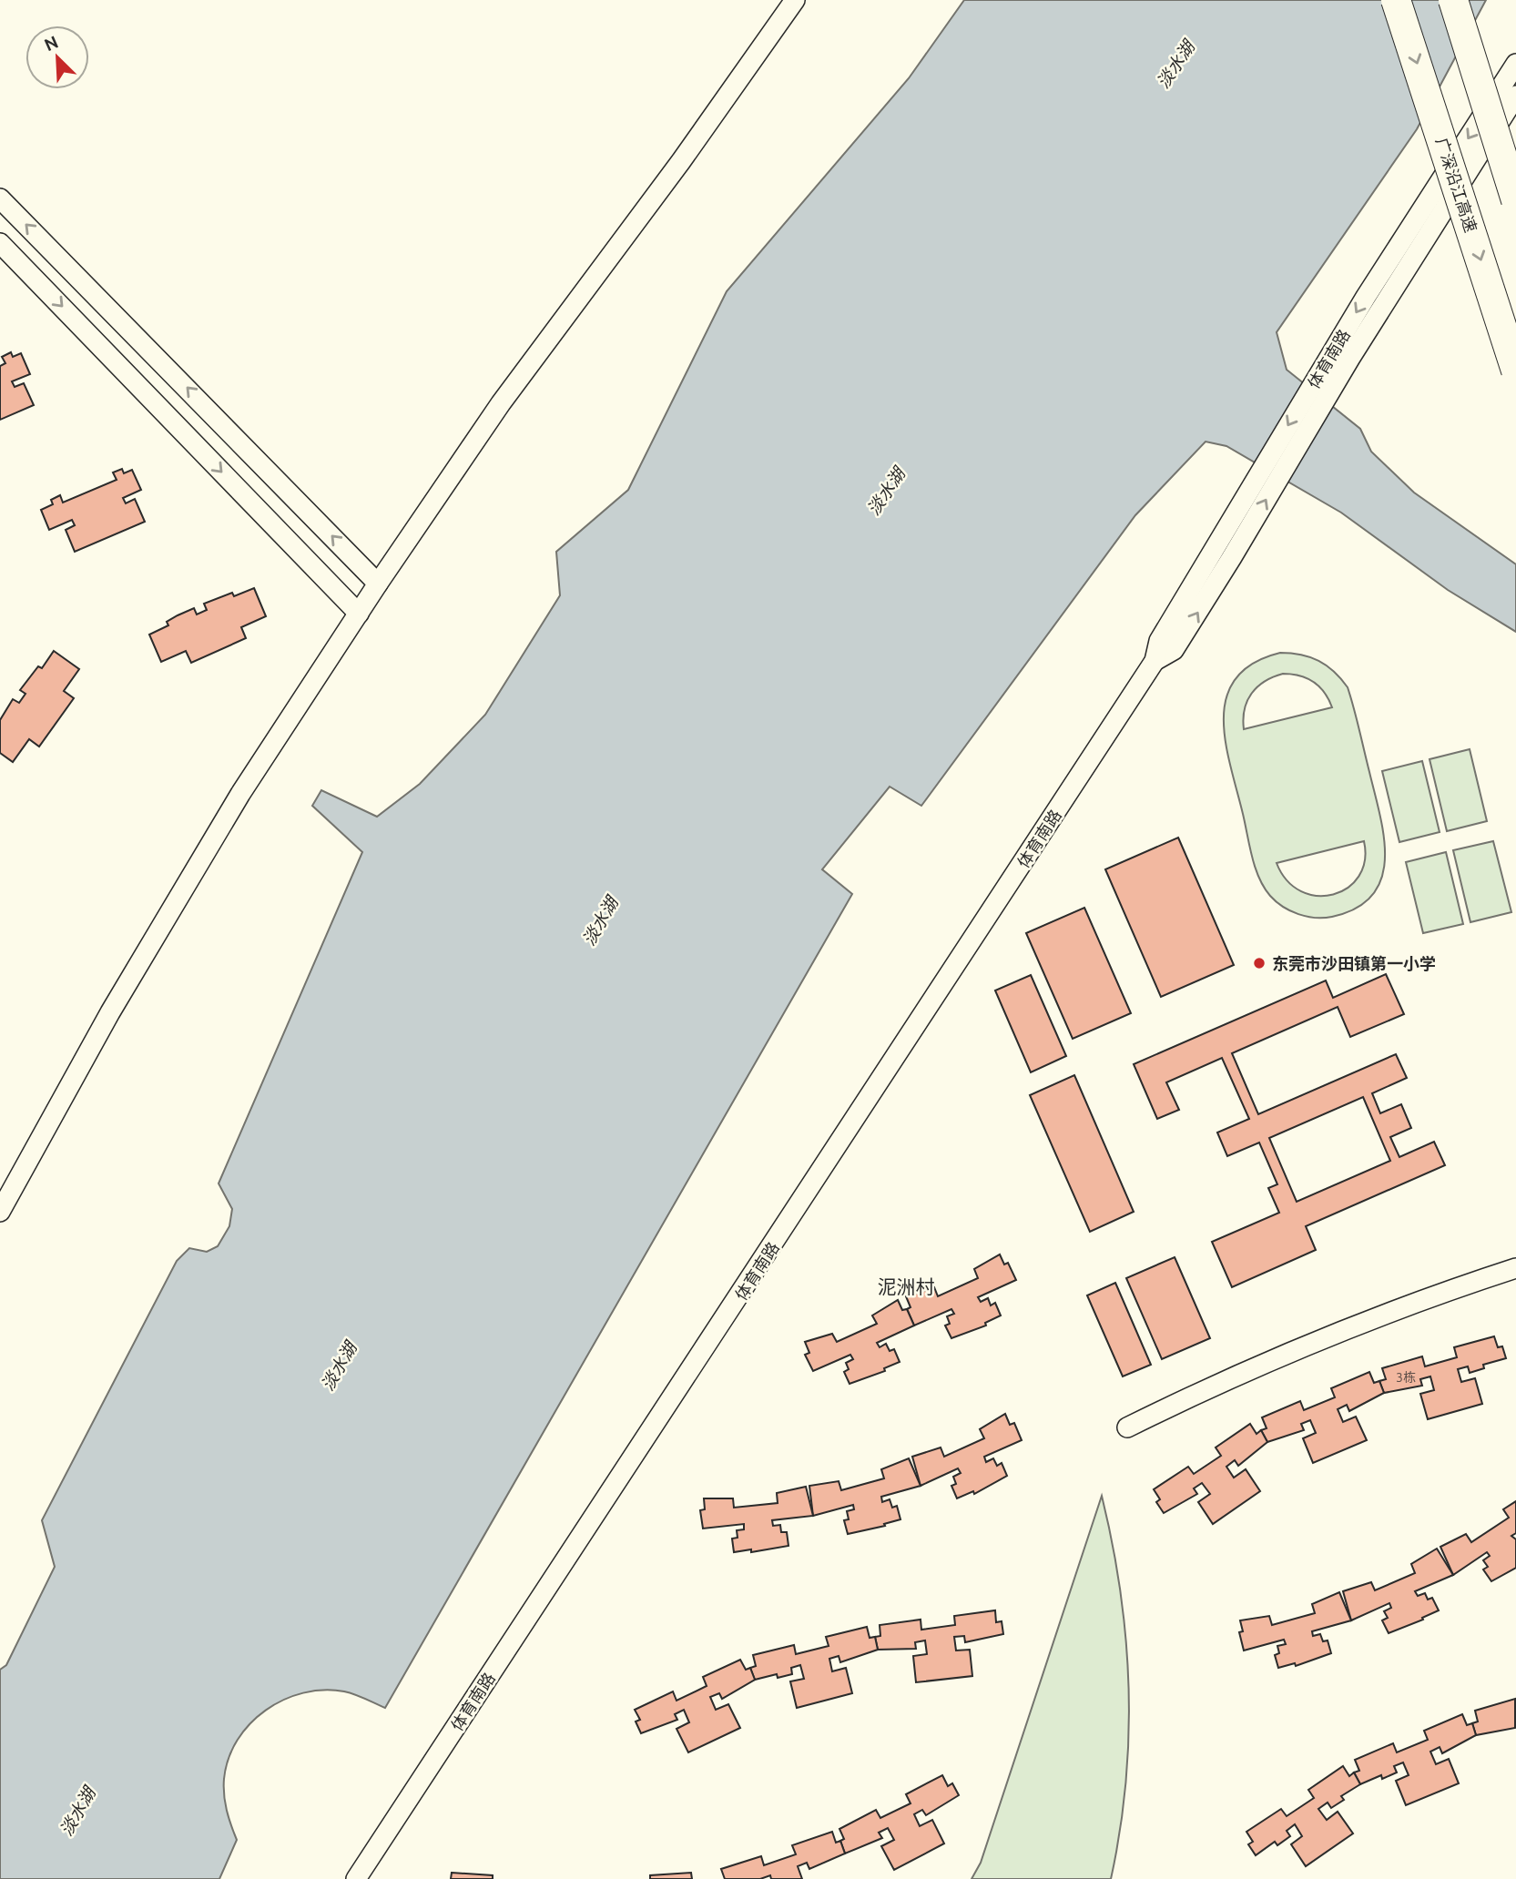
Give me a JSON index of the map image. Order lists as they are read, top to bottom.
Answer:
{
  "streets": {
    "highway": ["广深沿江高速"],
    "street": ["体育南路"]
  },
  "districts": ["泥洲村"],
  "water": ["淡水湖"],
  "places": ["东莞市沙田镇第一小学"],
  "house_numbers": ["3栋"],
  "north": "top left"
}
